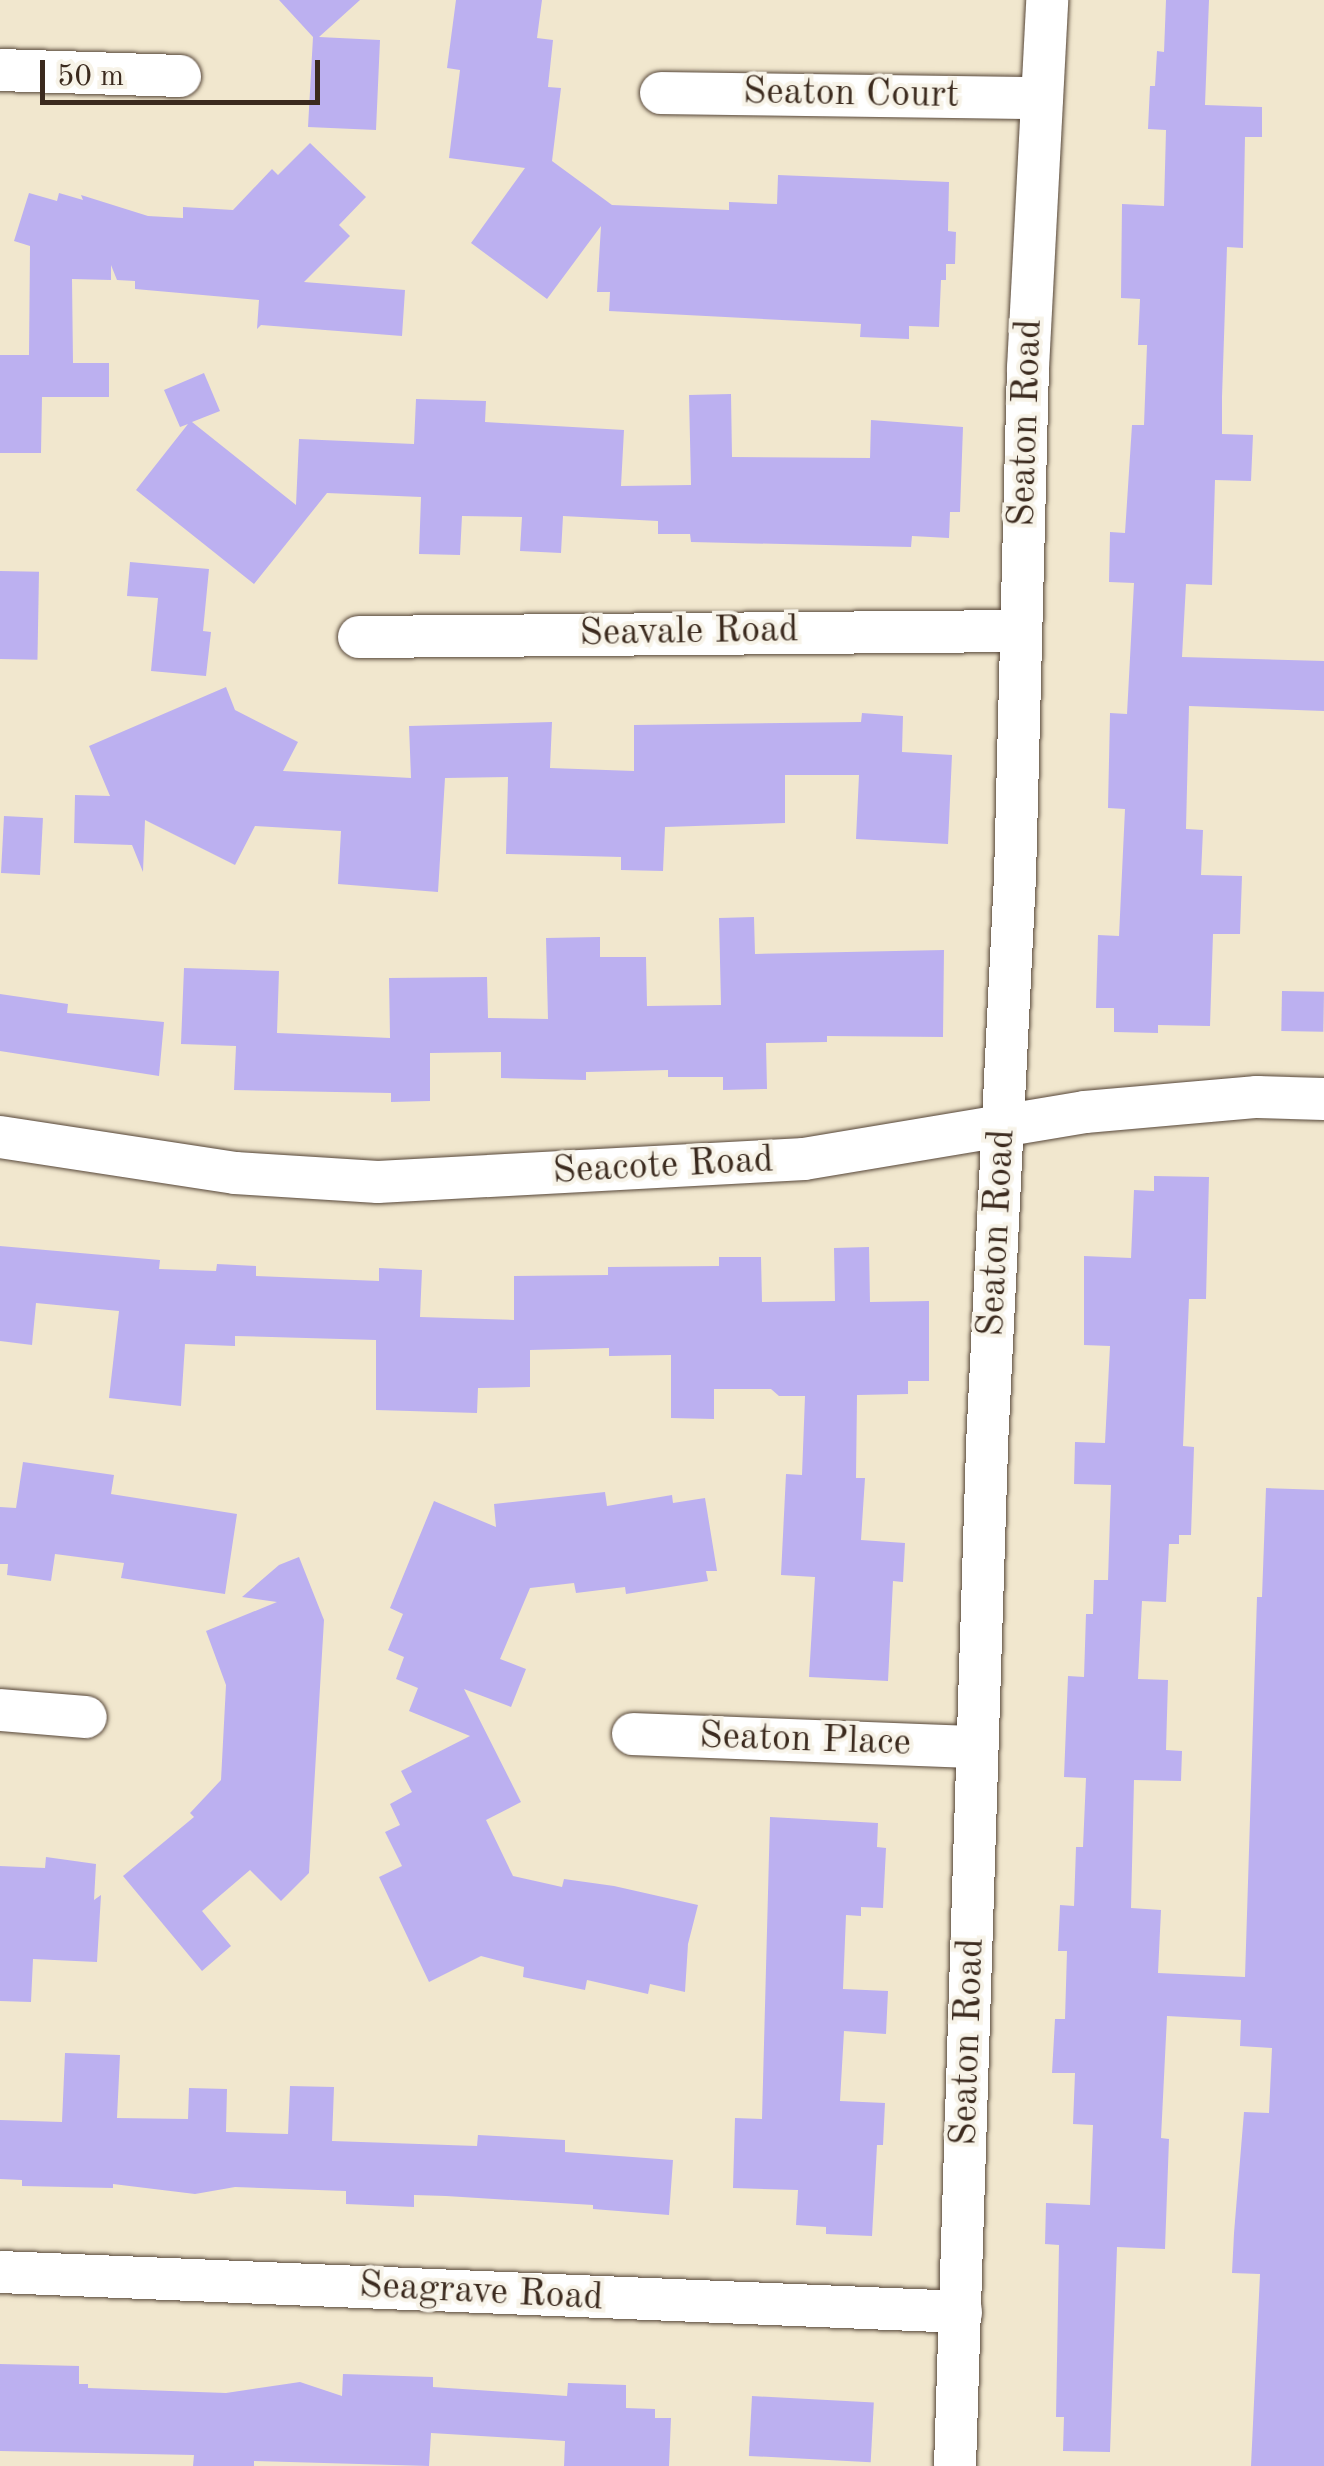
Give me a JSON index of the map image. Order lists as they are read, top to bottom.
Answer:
{
  "streets": {
    "street": [
      "Seaton Court",
      "Seaton Road",
      "Seavale Road",
      "Seacote Road",
      "Seaton Place",
      "Seagrave Road"
    ]
  },
  "crossings": [
    ["Seaton Court", "Seaton Road"],
    ["Seaton Road", "Seavale Road"],
    ["Seaton Road", "Seacote Road"],
    ["Seaton Road", "Seaton Place"],
    ["Seaton Road", "Seagrave Road"]
  ],
  "scale_bar": "50 m"
}
